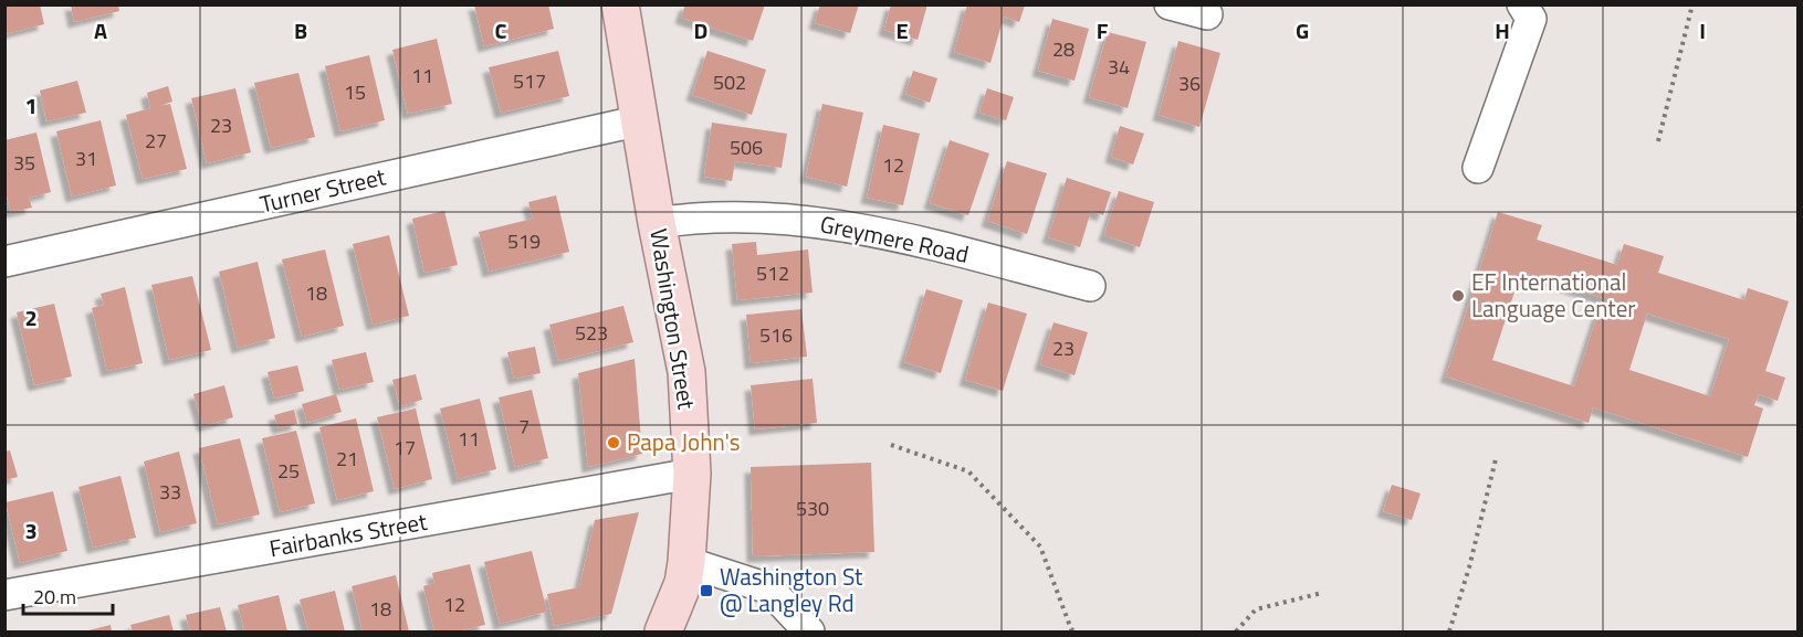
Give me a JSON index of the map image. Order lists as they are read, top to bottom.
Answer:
{
  "streets": {
    "main road": ["Washington Street"],
    "street": ["Turner Street", "Greymere Road", "Fairbanks Street"]
  },
  "crossings": [
    ["Turner Street", "Washington Street"],
    ["Greymere Road", "Washington Street"],
    ["Washington Street", "Fairbanks Street"]
  ],
  "places": {
    "other": ["EF International Language Center", "Papa John's"],
    "transit": ["Washington St @ Langley Rd"]
  },
  "house_numbers": [
    "28",
    "34",
    "11",
    "517",
    "502",
    "36",
    "15",
    "23",
    "27",
    "506",
    "31",
    "35",
    "12",
    "519",
    "512",
    "18",
    "523",
    "516",
    "23",
    "7",
    "11",
    "17",
    "21",
    "25",
    "33",
    "530",
    "12",
    "18"
  ],
  "scale_bar": "20 m",
  "grid": {
    "columns": [
      "A",
      "B",
      "C",
      "D",
      "E",
      "F",
      "G",
      "H",
      "I"
    ],
    "rows": ["1", "2", "3"]
  }
}
